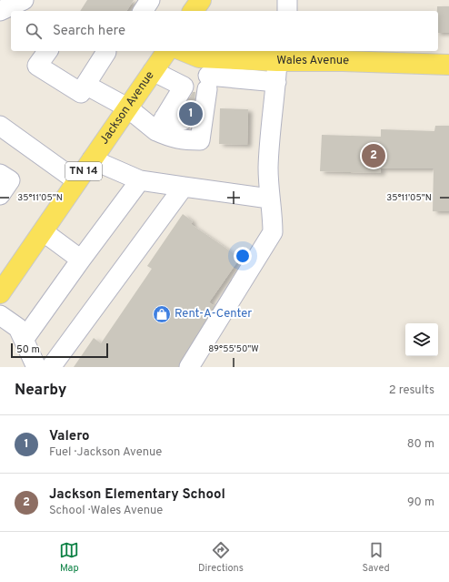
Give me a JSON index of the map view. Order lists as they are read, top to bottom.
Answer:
{
  "streets": {
    "main road": ["Wales Avenue", "Jackson Avenue", "TN 14"]
  },
  "places": {
    "shop": ["Rent-A-Center"]
  },
  "scale_bar": "50 m",
  "page": {
    "search": "Search here",
    "pins": ["1", "2"],
    "scale": "50 m",
    "heading": ["Nearby", "2 results"],
    "list": [
      {
        "mark": "1",
        "name": "Valero",
        "note": "Fuel · Jackson Avenue",
        "value": "80 m"
      },
      {
        "mark": "2",
        "name": "Jackson Elementary School",
        "note": "School · Wales Avenue",
        "value": "90 m"
      }
    ],
    "nav": ["Map", "Directions", "Saved"]
  },
  "coordinates": ["35°11'05\"N", "89°55'50\"W"]
}
